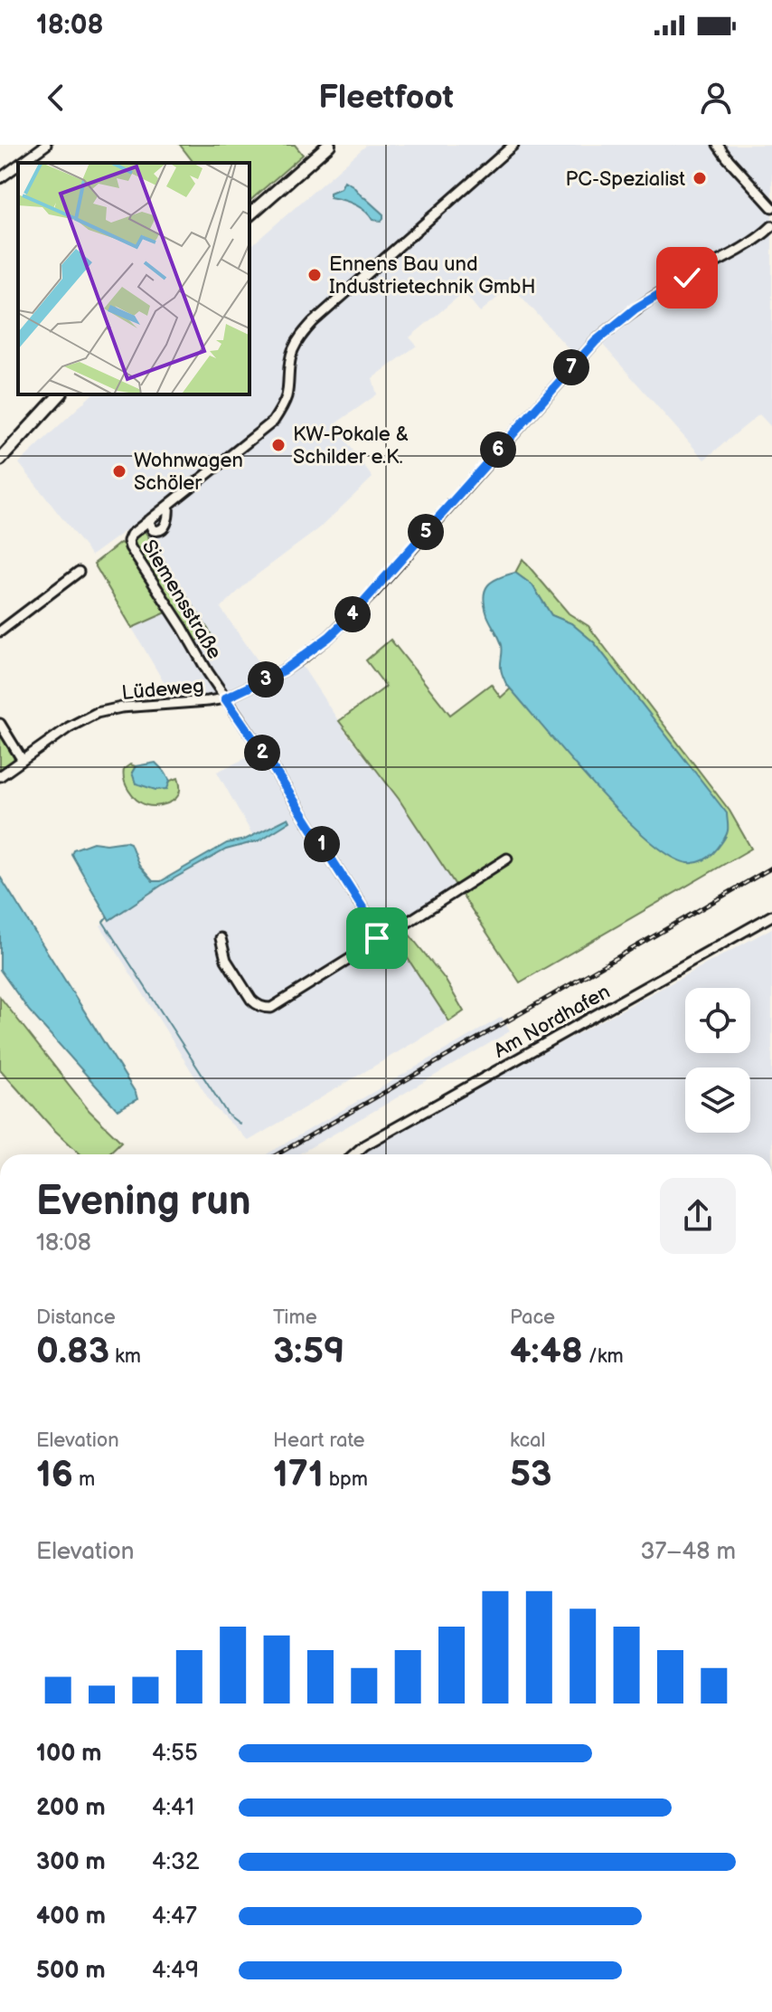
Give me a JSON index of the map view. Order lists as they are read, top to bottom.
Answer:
{
  "streets": {
    "street": ["Siemensstraße", "Lüdeweg", "Am Nordhafen"]
  },
  "crossings": [
    ["Siemensstraße", "Lüdeweg"]
  ],
  "places": [
    "PC-Spezialist",
    "Ennens Bau und Industrietechnik GmbH",
    "KW-Pokale & Schilder e.K.",
    "Wohnwagen Schöler"
  ],
  "page": {
    "status": "18:08",
    "header": "Fleetfoot",
    "pins": [
      "7",
      "6",
      "5",
      "4",
      "3",
      "2",
      "1"
    ],
    "heading": ["Evening run", "18:08"],
    "stats": [
      ["Distance", "0.83 km"],
      ["Time", "3:59"],
      ["Pace", "4:48 /km"],
      ["Elevation", "16 m"],
      ["Heart rate", "171 bpm"],
      ["kcal", "53"]
    ],
    "chart": ["Elevation", "37–48 m"],
    "list": [
      {
        "name": "100 m",
        "note": "4:55"
      },
      {
        "name": "200 m",
        "note": "4:41"
      },
      {
        "name": "300 m",
        "note": "4:32"
      },
      {
        "name": "400 m",
        "note": "4:47"
      },
      {
        "name": "500 m",
        "note": "4:49"
      }
    ]
  }
}
